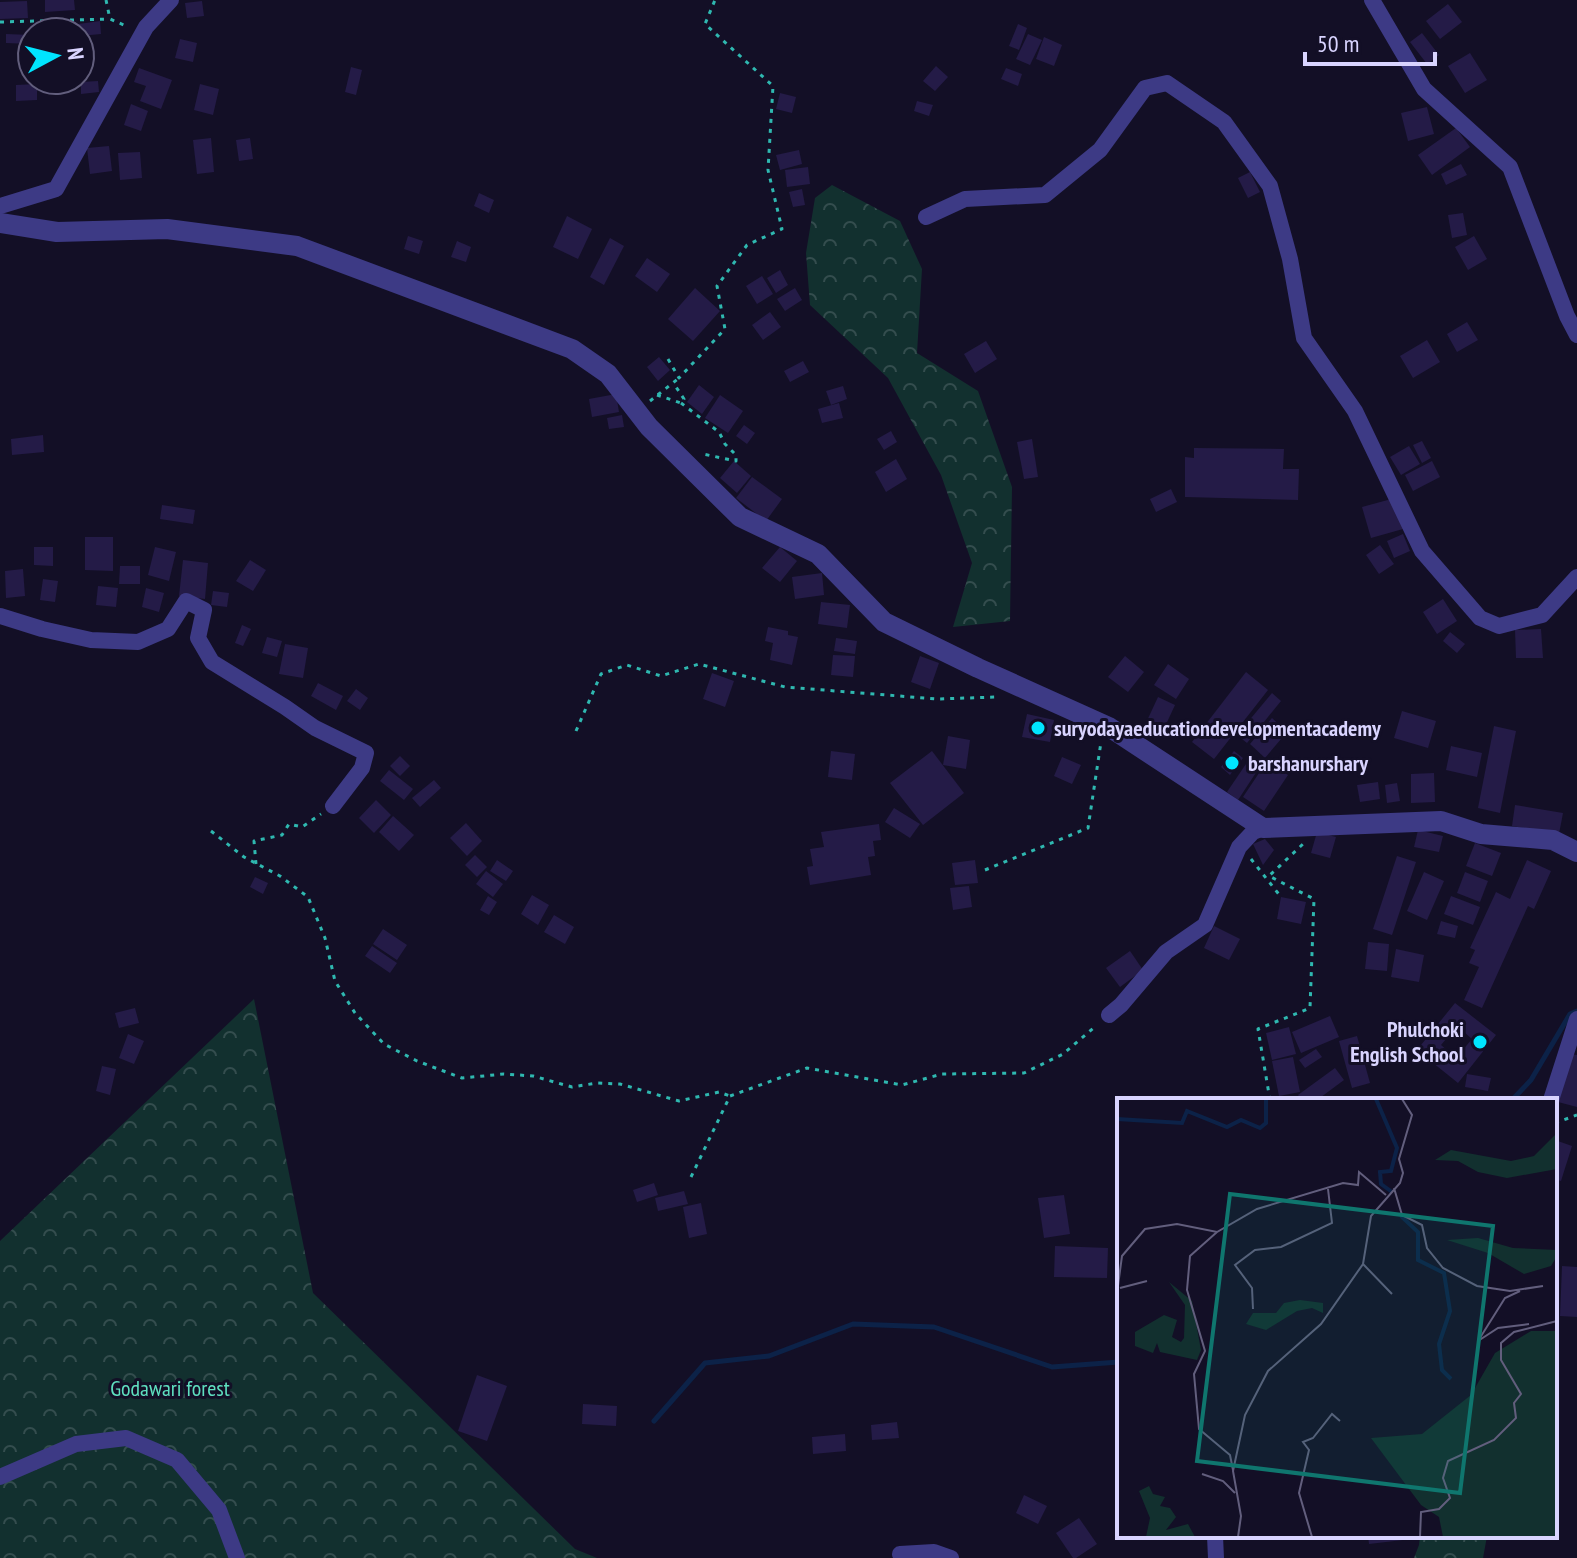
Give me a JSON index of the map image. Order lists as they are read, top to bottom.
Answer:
{
  "parks": ["Godawari forest"],
  "places": ["suryodayaeducationdevelopmentacademy", "barshanurshary", "Phulchoki English School"],
  "scale_bar": "50 m",
  "north": "right"
}
